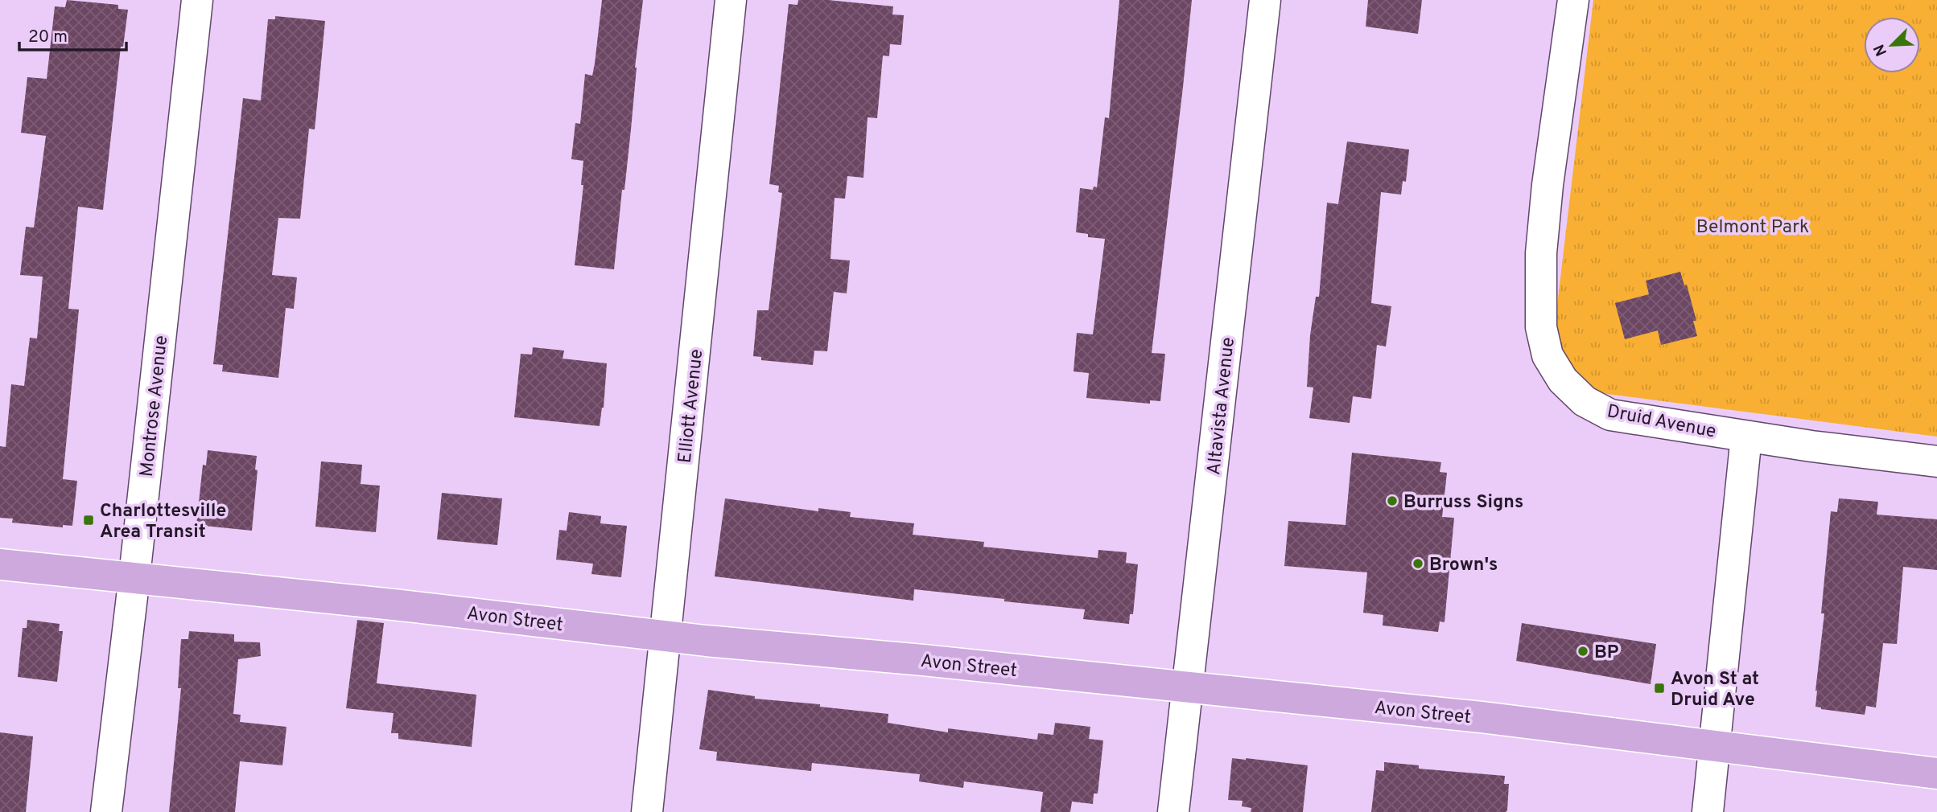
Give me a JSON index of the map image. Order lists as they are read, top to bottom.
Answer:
{
  "streets": {
    "main road": ["Avon Street"],
    "street": [
      "Montrose Avenue",
      "Elliott Avenue",
      "Altavista Avenue",
      "Druid Avenue"
    ]
  },
  "crossings": [
    ["Montrose Avenue", "Avon Street"],
    ["Elliott Avenue", "Avon Street"],
    ["Altavista Avenue", "Avon Street"]
  ],
  "parks": ["Belmont Park"],
  "places": {
    "other": ["Burruss Signs", "Brown's", "BP"],
    "transit": ["Charlottesville Area Transit", "Avon St at Druid Ave"]
  },
  "scale_bar": "20 m",
  "north": "bottom left"
}
